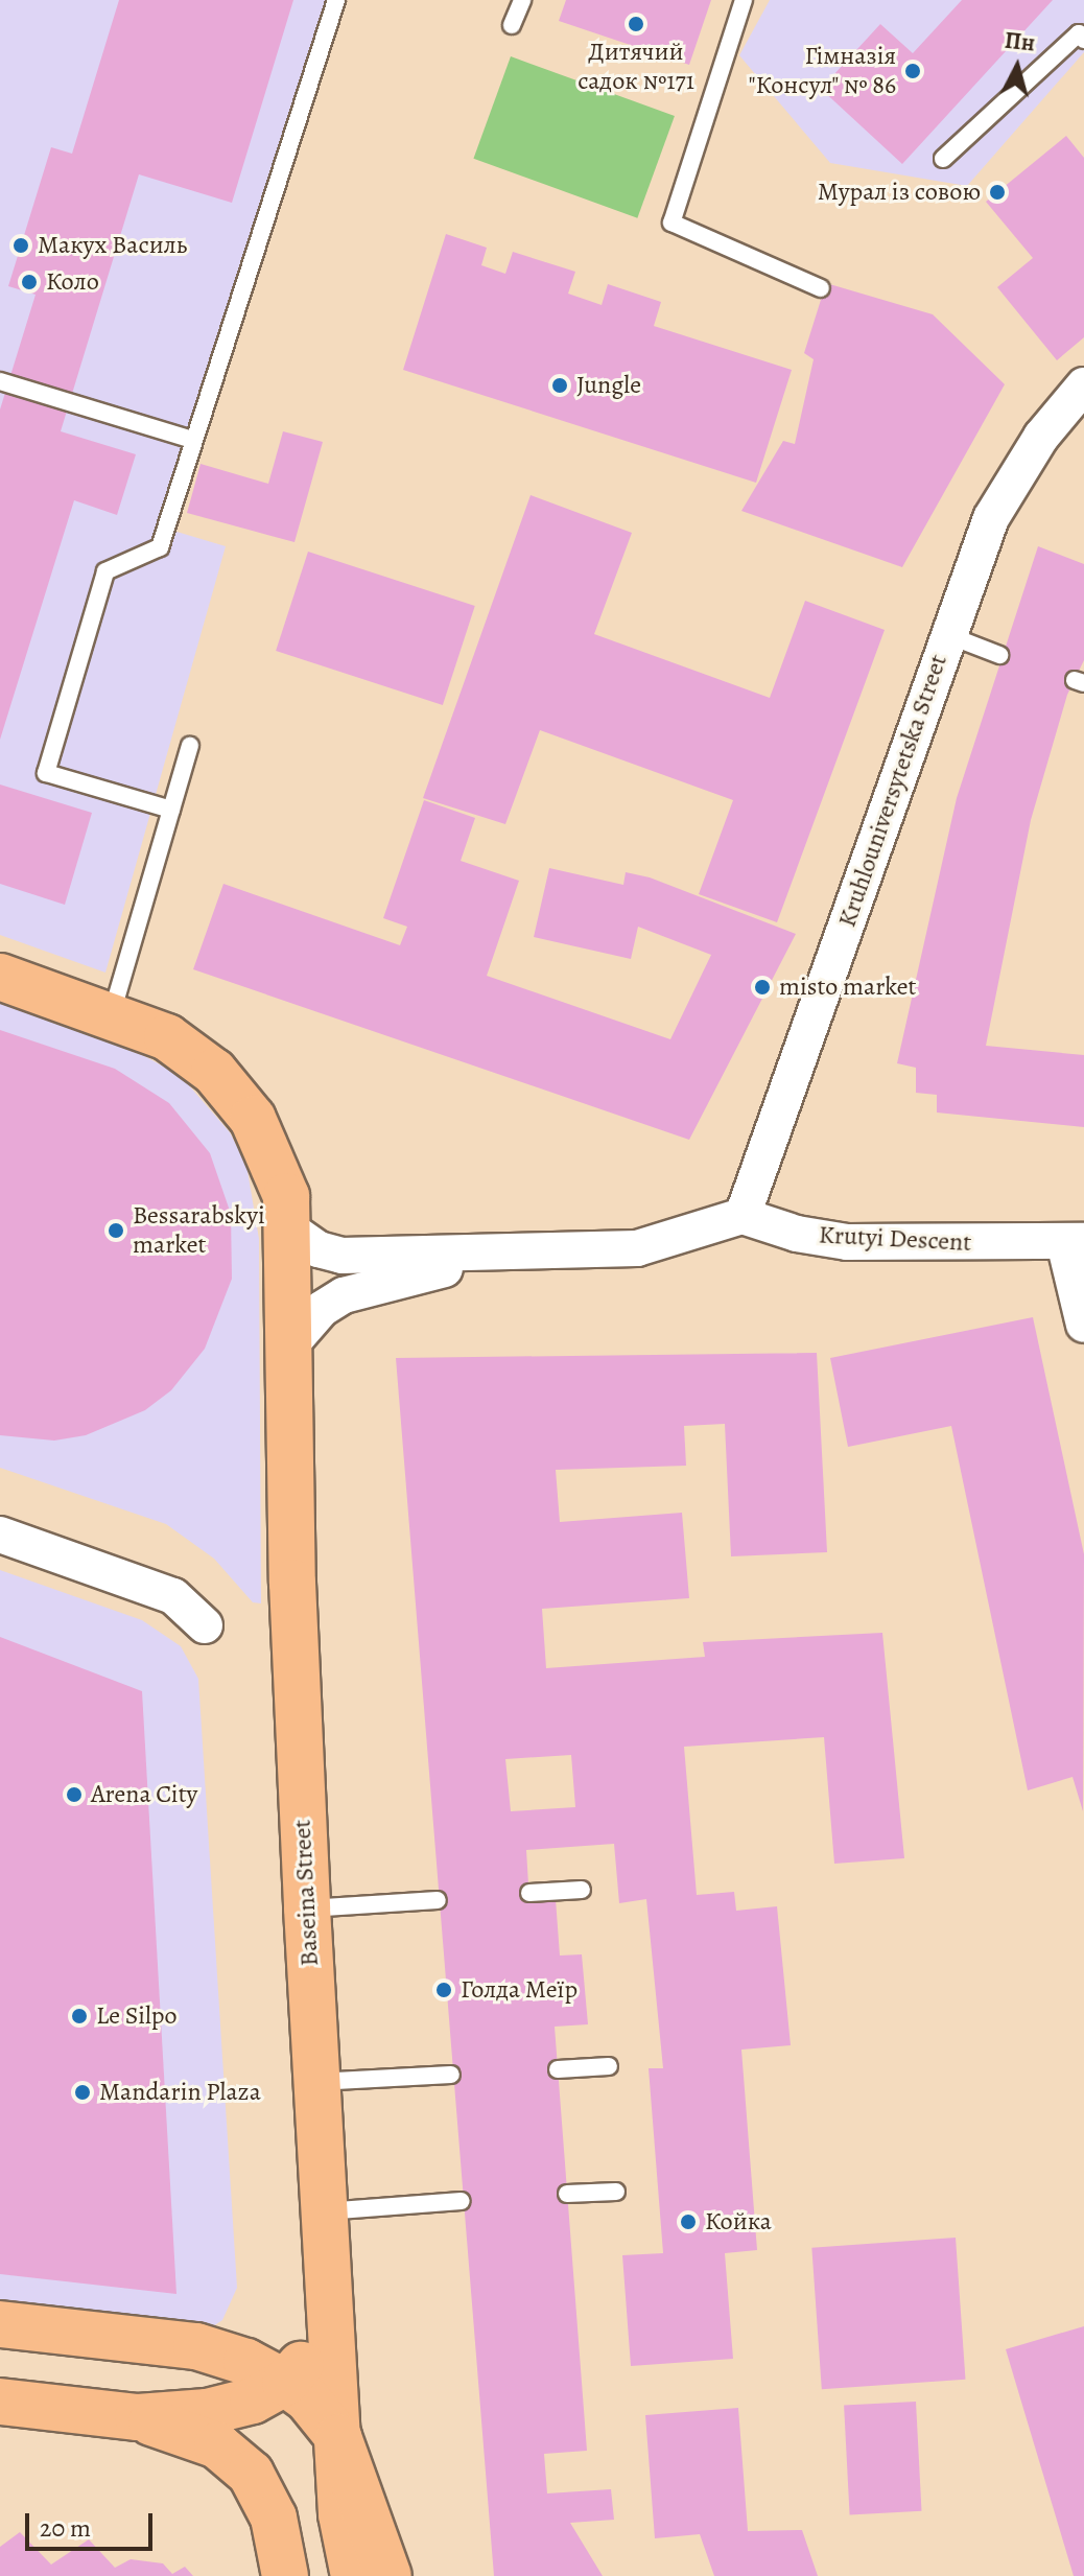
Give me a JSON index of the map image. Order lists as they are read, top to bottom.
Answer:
{
  "streets": {
    "main road": ["Baseina Street"],
    "street": ["Kruhlouniversytetska Street", "Krutyi Descent"]
  },
  "crossings": [
    ["Kruhlouniversytetska Street", "Krutyi Descent"]
  ],
  "places": [
    "Дитячий садок №171",
    "Гімназія \"Консул\" № 86",
    "Мурал із совою",
    "Макух Василь",
    "Коло",
    "Jungle",
    "misto market",
    "Bessarabskyi market",
    "Arena City",
    "Голда Меїр",
    "Le Silpo",
    "Mandarin Plaza",
    "Койка"
  ],
  "scale_bar": "20 m",
  "north": "top"
}
